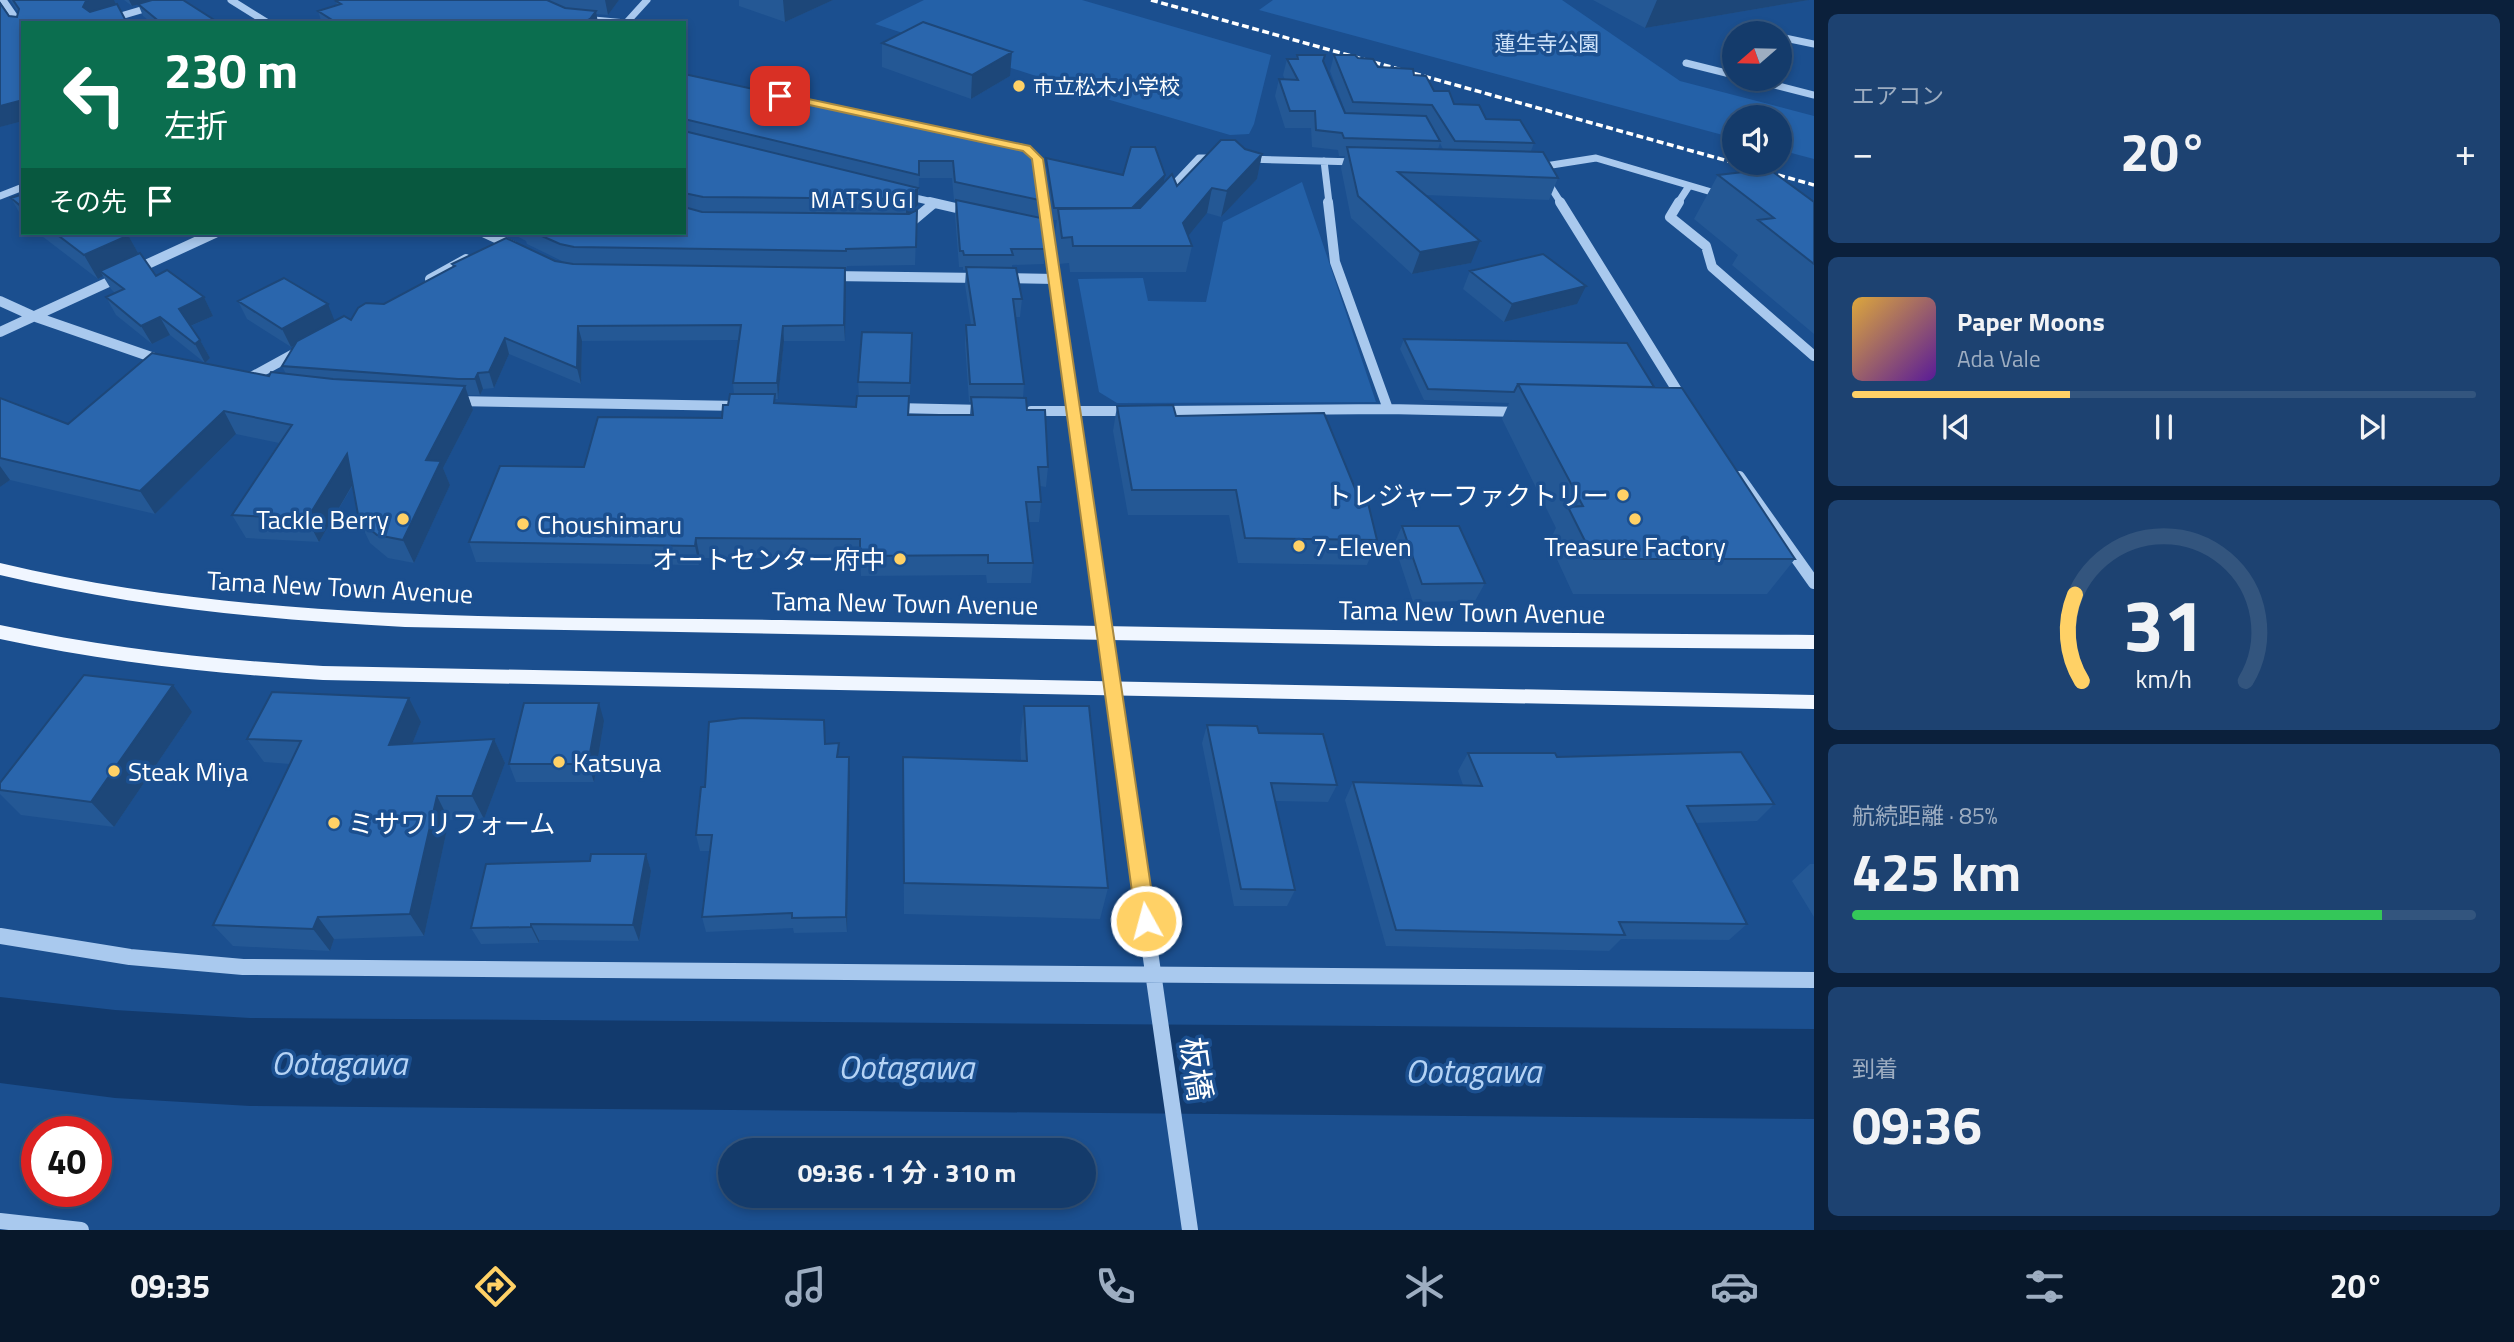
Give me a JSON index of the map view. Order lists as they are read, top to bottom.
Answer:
{
  "streets": {
    "main road": ["Tama New Town Avenue"],
    "street": ["板橋"]
  },
  "crossings": [
    ["Tama New Town Avenue", "板橋"]
  ],
  "districts": ["MATSUGI"],
  "water": ["Ootagawa"],
  "parks": ["蓮生寺公園"],
  "places": [
    "市立松木小学校",
    "トレジャーファクトリー",
    "Tackle Berry",
    "Treasure Factory",
    "Choushimaru",
    "7-Eleven",
    "オートセンター府中",
    "Katsuya",
    "Steak Miya",
    "ミサワリフォーム"
  ],
  "north": "left",
  "page": {
    "tile": [
      "エアコン",
      ["航続距離 · 85%", "425 km"],
      ["到着", "09:36"]
    ],
    "turn": ["230 m", "左折"],
    "heat": ["−", "20°", "+"],
    "then": "その先",
    "song": ["Paper Moons", "Ada Vale"],
    "limit": "40",
    "trip": "09:36 · 1 分 · 310 m",
    "tabs": ["09:35", "20°"],
    "gauge": ["31", "km/h"]
  }
}
